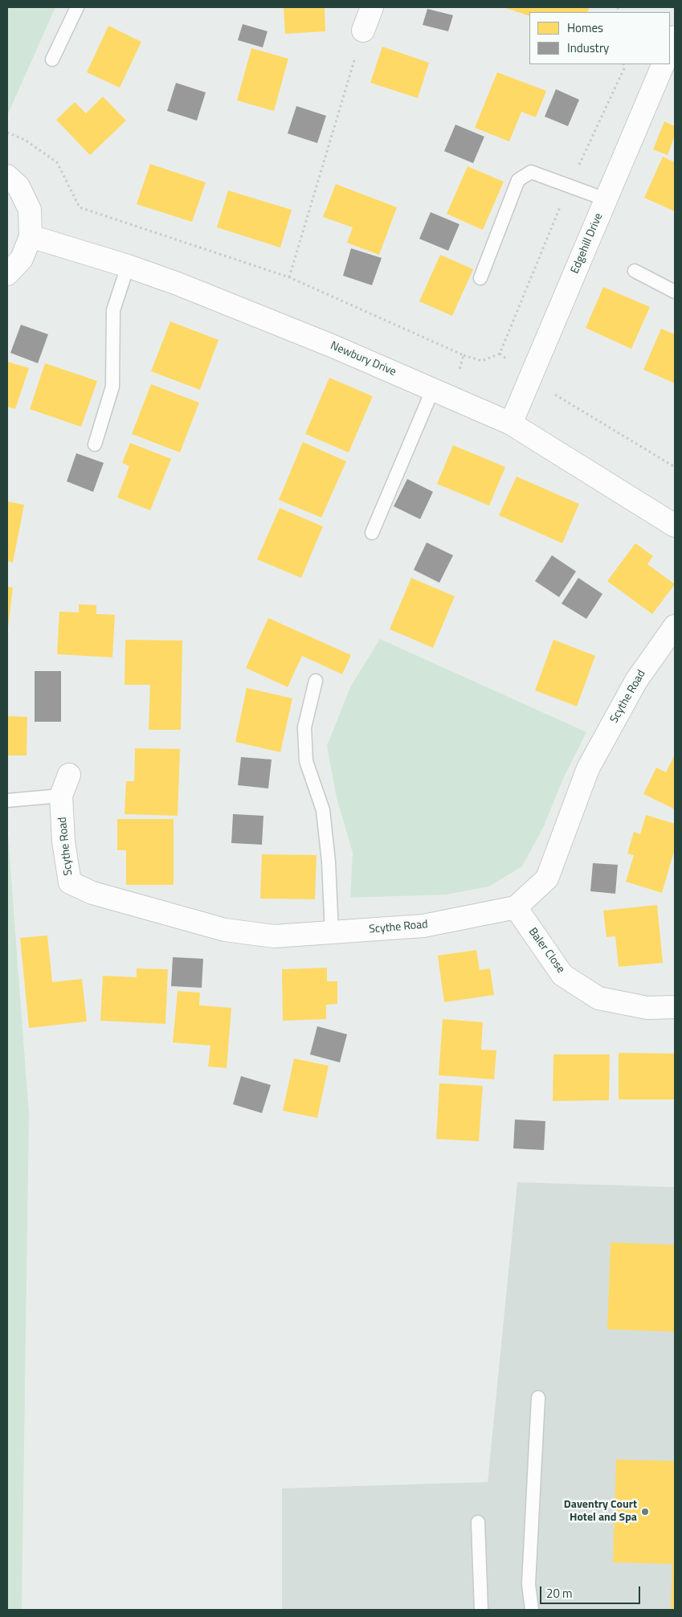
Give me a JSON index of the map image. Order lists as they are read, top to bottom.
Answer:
{
  "streets": {
    "street": [
      "Edgehill Drive",
      "Newbury Drive",
      "Scythe Road",
      "Baler Close"
    ]
  },
  "crossings": [
    ["Edgehill Drive", "Newbury Drive"],
    ["Scythe Road", "Baler Close"]
  ],
  "places": ["Daventry Court Hotel and Spa"],
  "legend": ["Homes", "Industry"],
  "scale_bar": "20 m"
}
